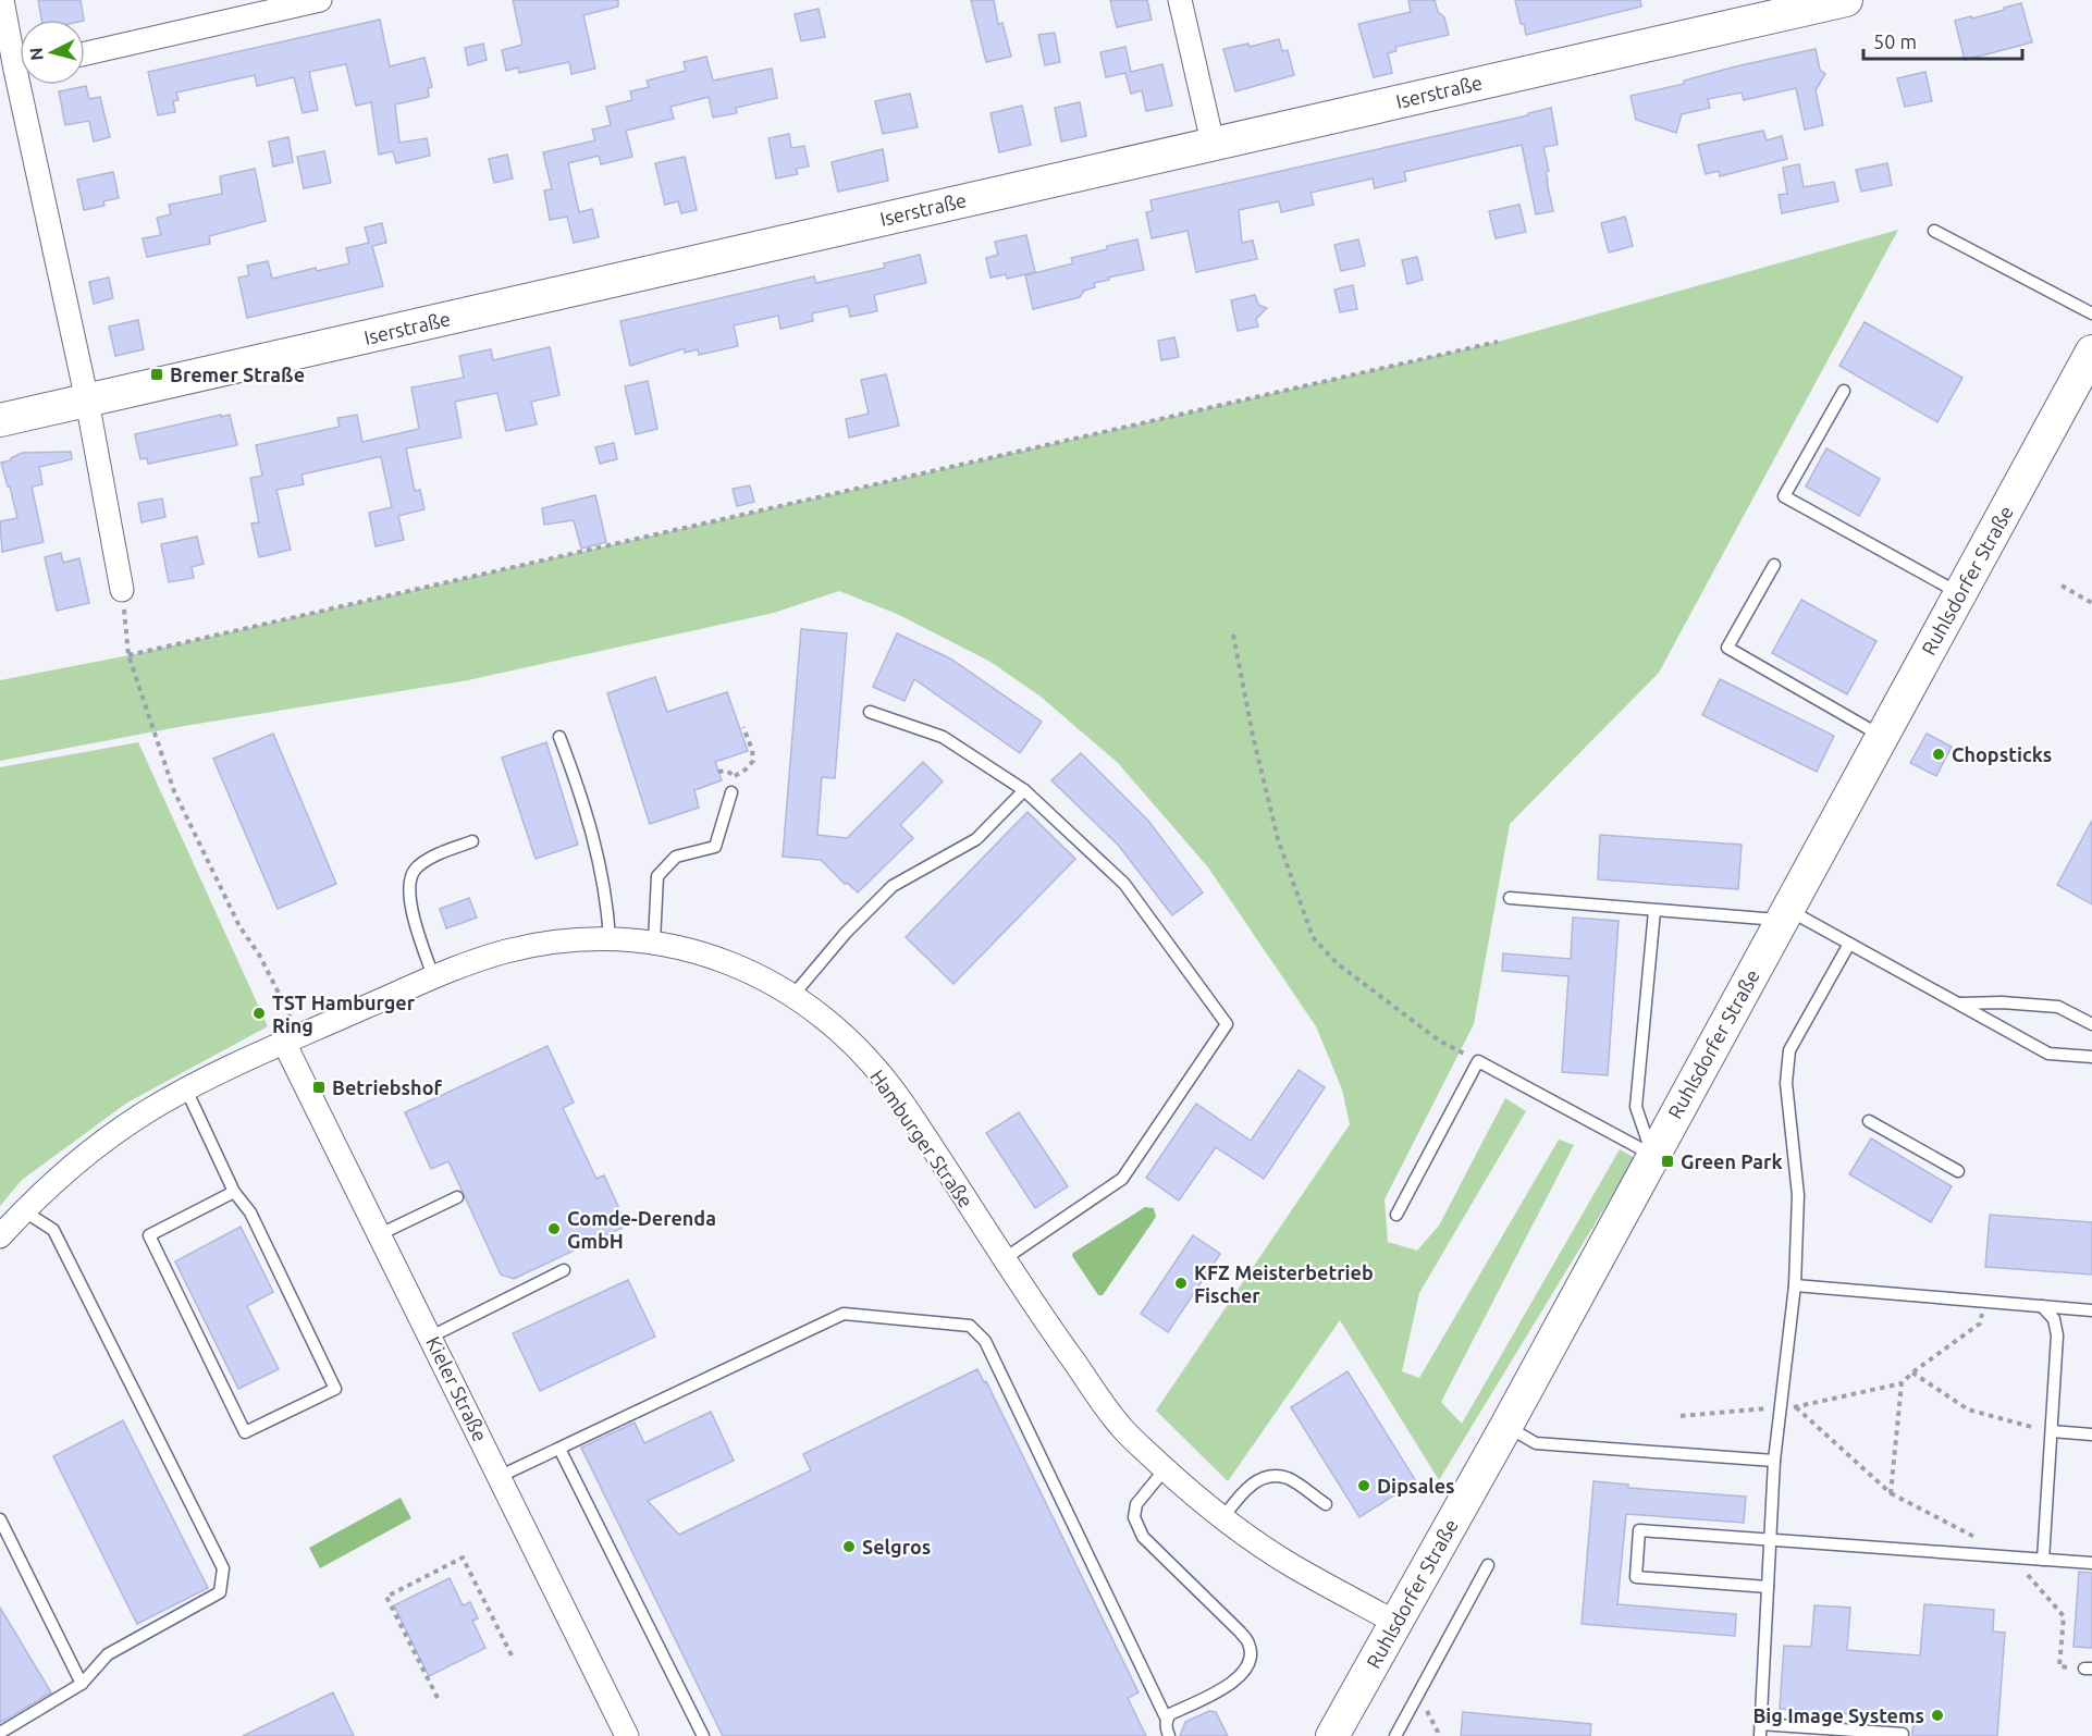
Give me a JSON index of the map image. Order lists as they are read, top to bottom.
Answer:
{
  "streets": {
    "street": [
      "Iserstraße",
      "Ruhlsdorfer Straße",
      "Hamburger Straße",
      "Kieler Straße"
    ]
  },
  "crossings": [
    ["Ruhlsdorfer Straße", "Hamburger Straße"],
    ["Hamburger Straße", "Kieler Straße"]
  ],
  "places": {
    "transit": ["Bremer Straße", "Betriebshof", "Green Park"],
    "other": [
      "Chopsticks",
      "TST Hamburger Ring",
      "Comde-Derenda GmbH",
      "KFZ Meisterbetrieb Fischer",
      "Dipsales",
      "Selgros",
      "Big Image Systems"
    ]
  },
  "scale_bar": "50 m",
  "north": "left"
}
